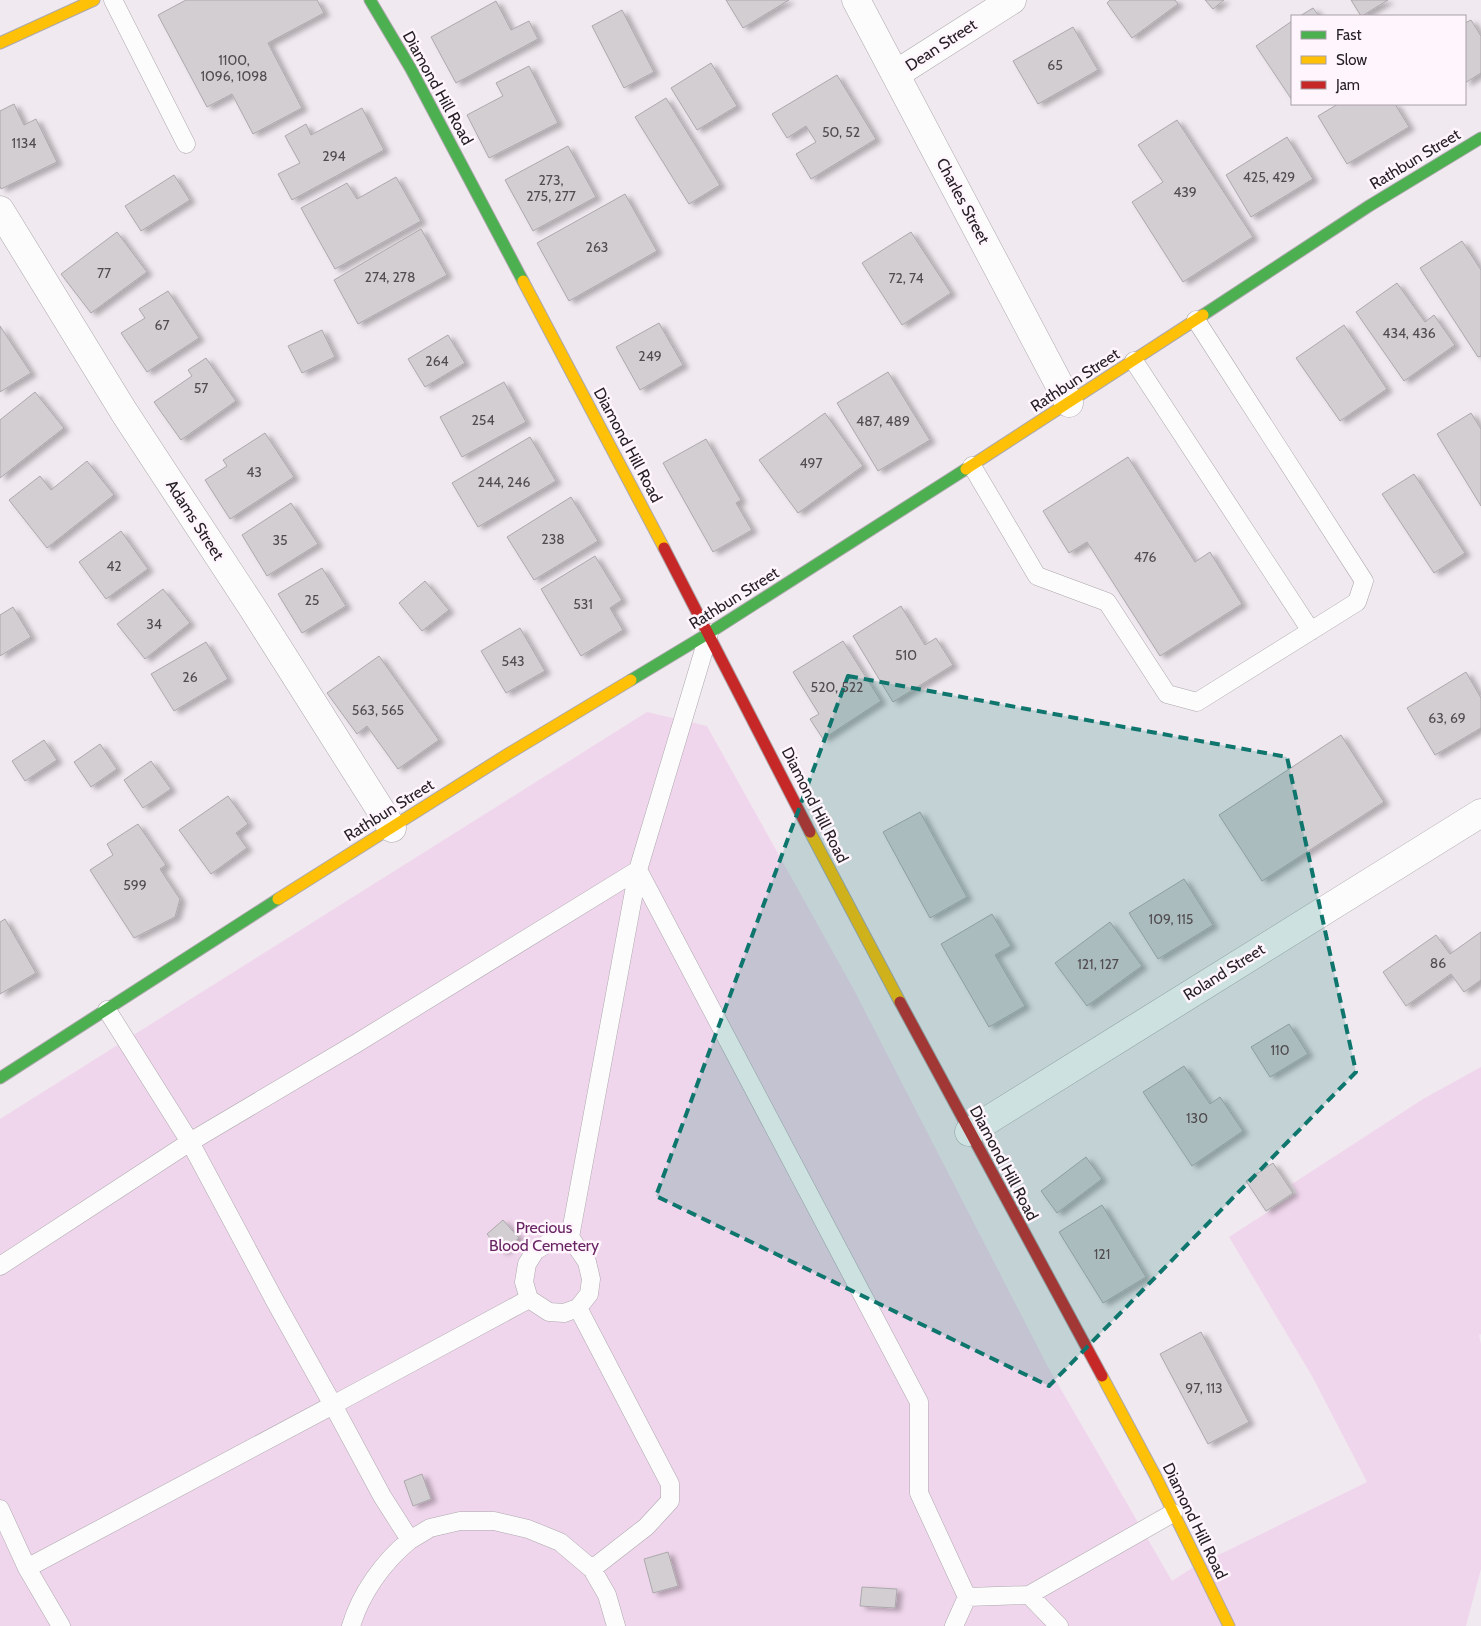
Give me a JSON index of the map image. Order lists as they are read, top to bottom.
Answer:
{
  "streets": {
    "street": [
      "Dean Street",
      "Diamond Hill Road",
      "Rathbun Street",
      "Charles Street",
      "Adams Street",
      "Roland Street"
    ]
  },
  "crossings": [
    ["Dean Street", "Charles Street"],
    ["Diamond Hill Road", "Rathbun Street"],
    ["Diamond Hill Road", "Roland Street"],
    ["Rathbun Street", "Charles Street"],
    ["Rathbun Street", "Adams Street"]
  ],
  "parks": ["Precious Blood Cemetery"],
  "house_numbers": [
    "1100, 1096, 1098",
    "65",
    "50, 52",
    "1134",
    "294",
    "425, 429",
    "273, 275, 277",
    "439",
    "263",
    "77",
    "274, 278",
    "72, 74",
    "67",
    "434, 436",
    "249",
    "264",
    "57",
    "254",
    "487, 489",
    "497",
    "43",
    "244, 246",
    "238",
    "35",
    "476",
    "42",
    "25",
    "531",
    "34",
    "510",
    "543",
    "26",
    "520, 522",
    "563, 565",
    "63, 69",
    "599",
    "109, 115",
    "86",
    "121, 127",
    "110",
    "130",
    "121",
    "97, 113"
  ],
  "legend": ["Fast", "Slow", "Jam"]
}
